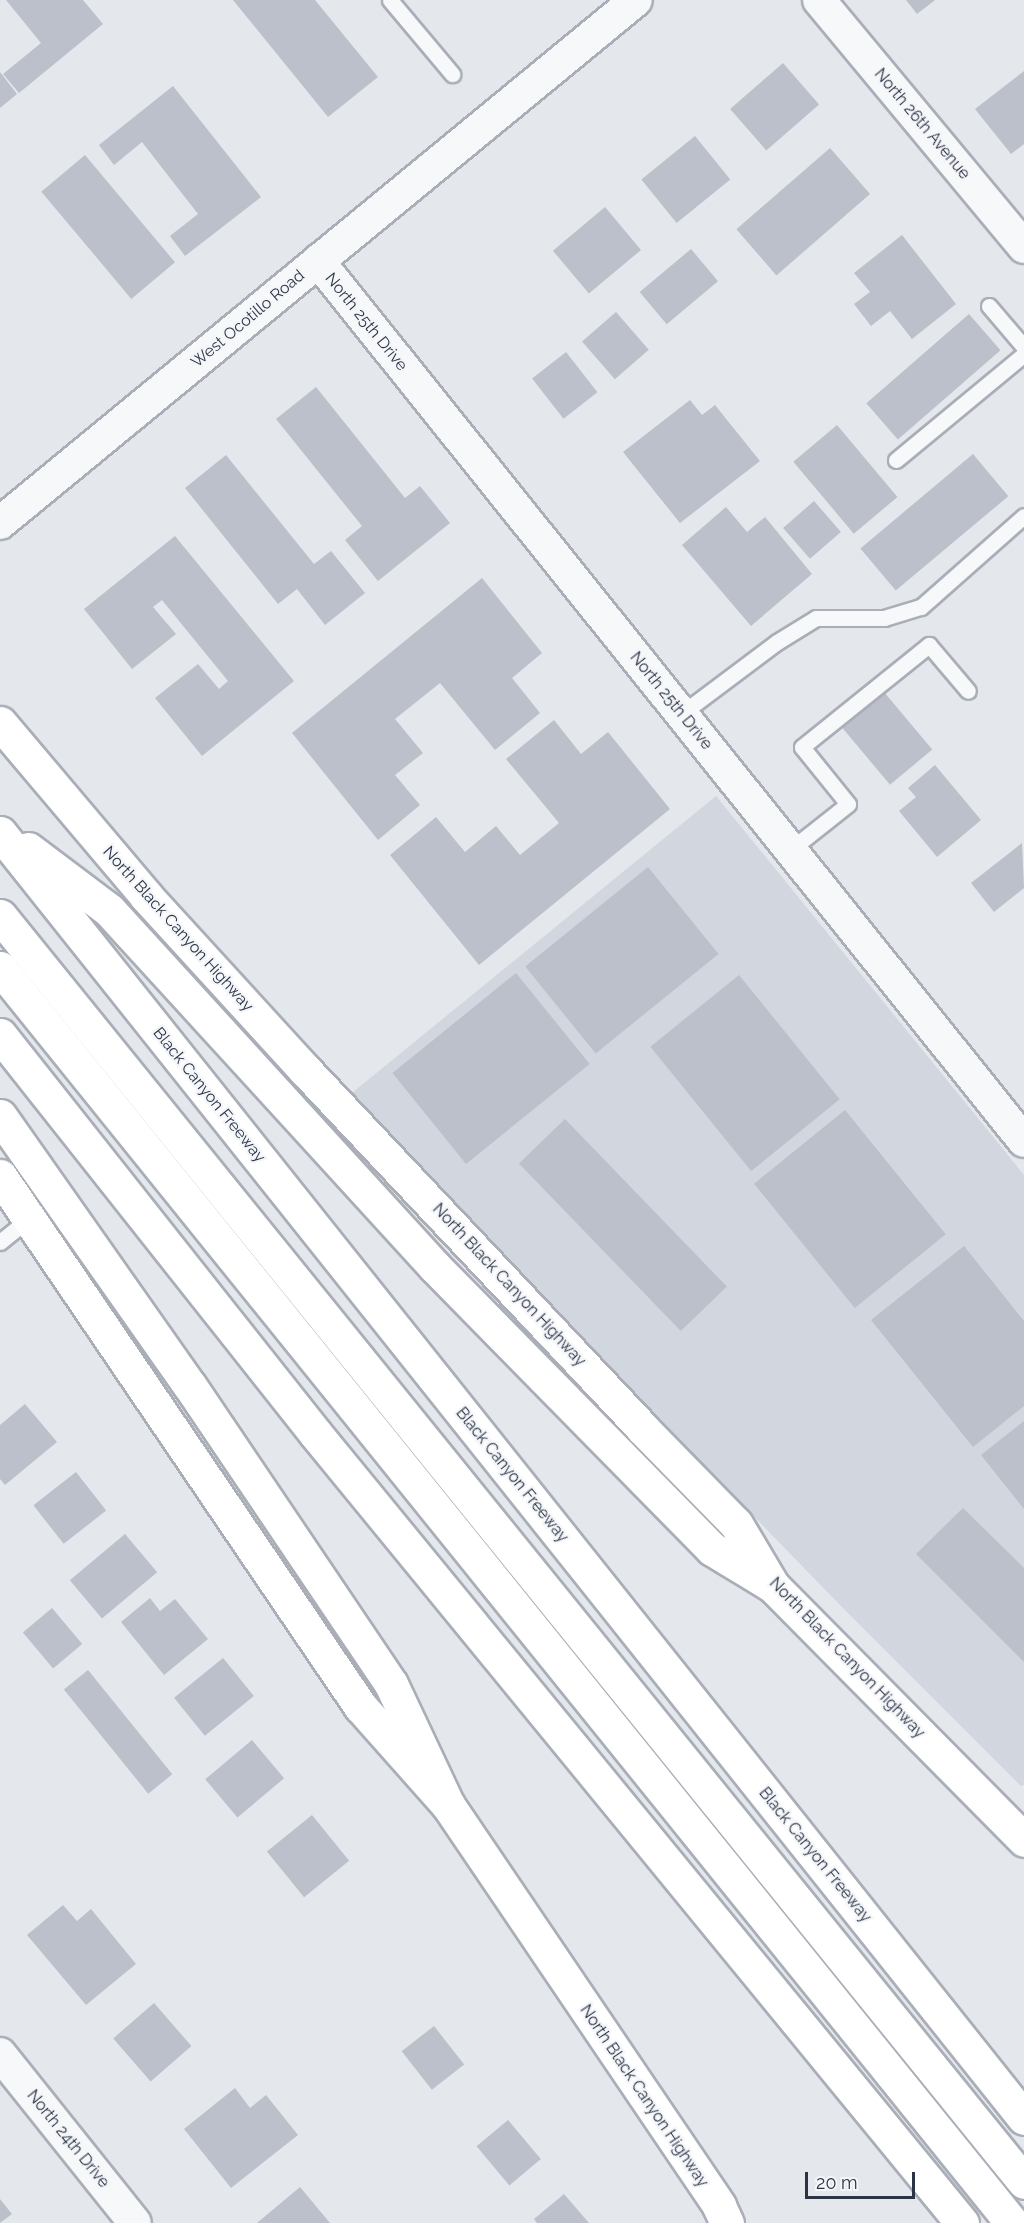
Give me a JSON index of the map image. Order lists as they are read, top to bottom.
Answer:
{
  "streets": {
    "main road": ["North Black Canyon Highway", "Black Canyon Freeway"],
    "street": [
      "North 26th Avenue",
      "West Ocotillo Road",
      "North 25th Drive",
      "North 24th Drive"
    ]
  },
  "crossings": [
    ["West Ocotillo Road", "North 25th Drive"]
  ],
  "scale_bar": "20 m"
}
